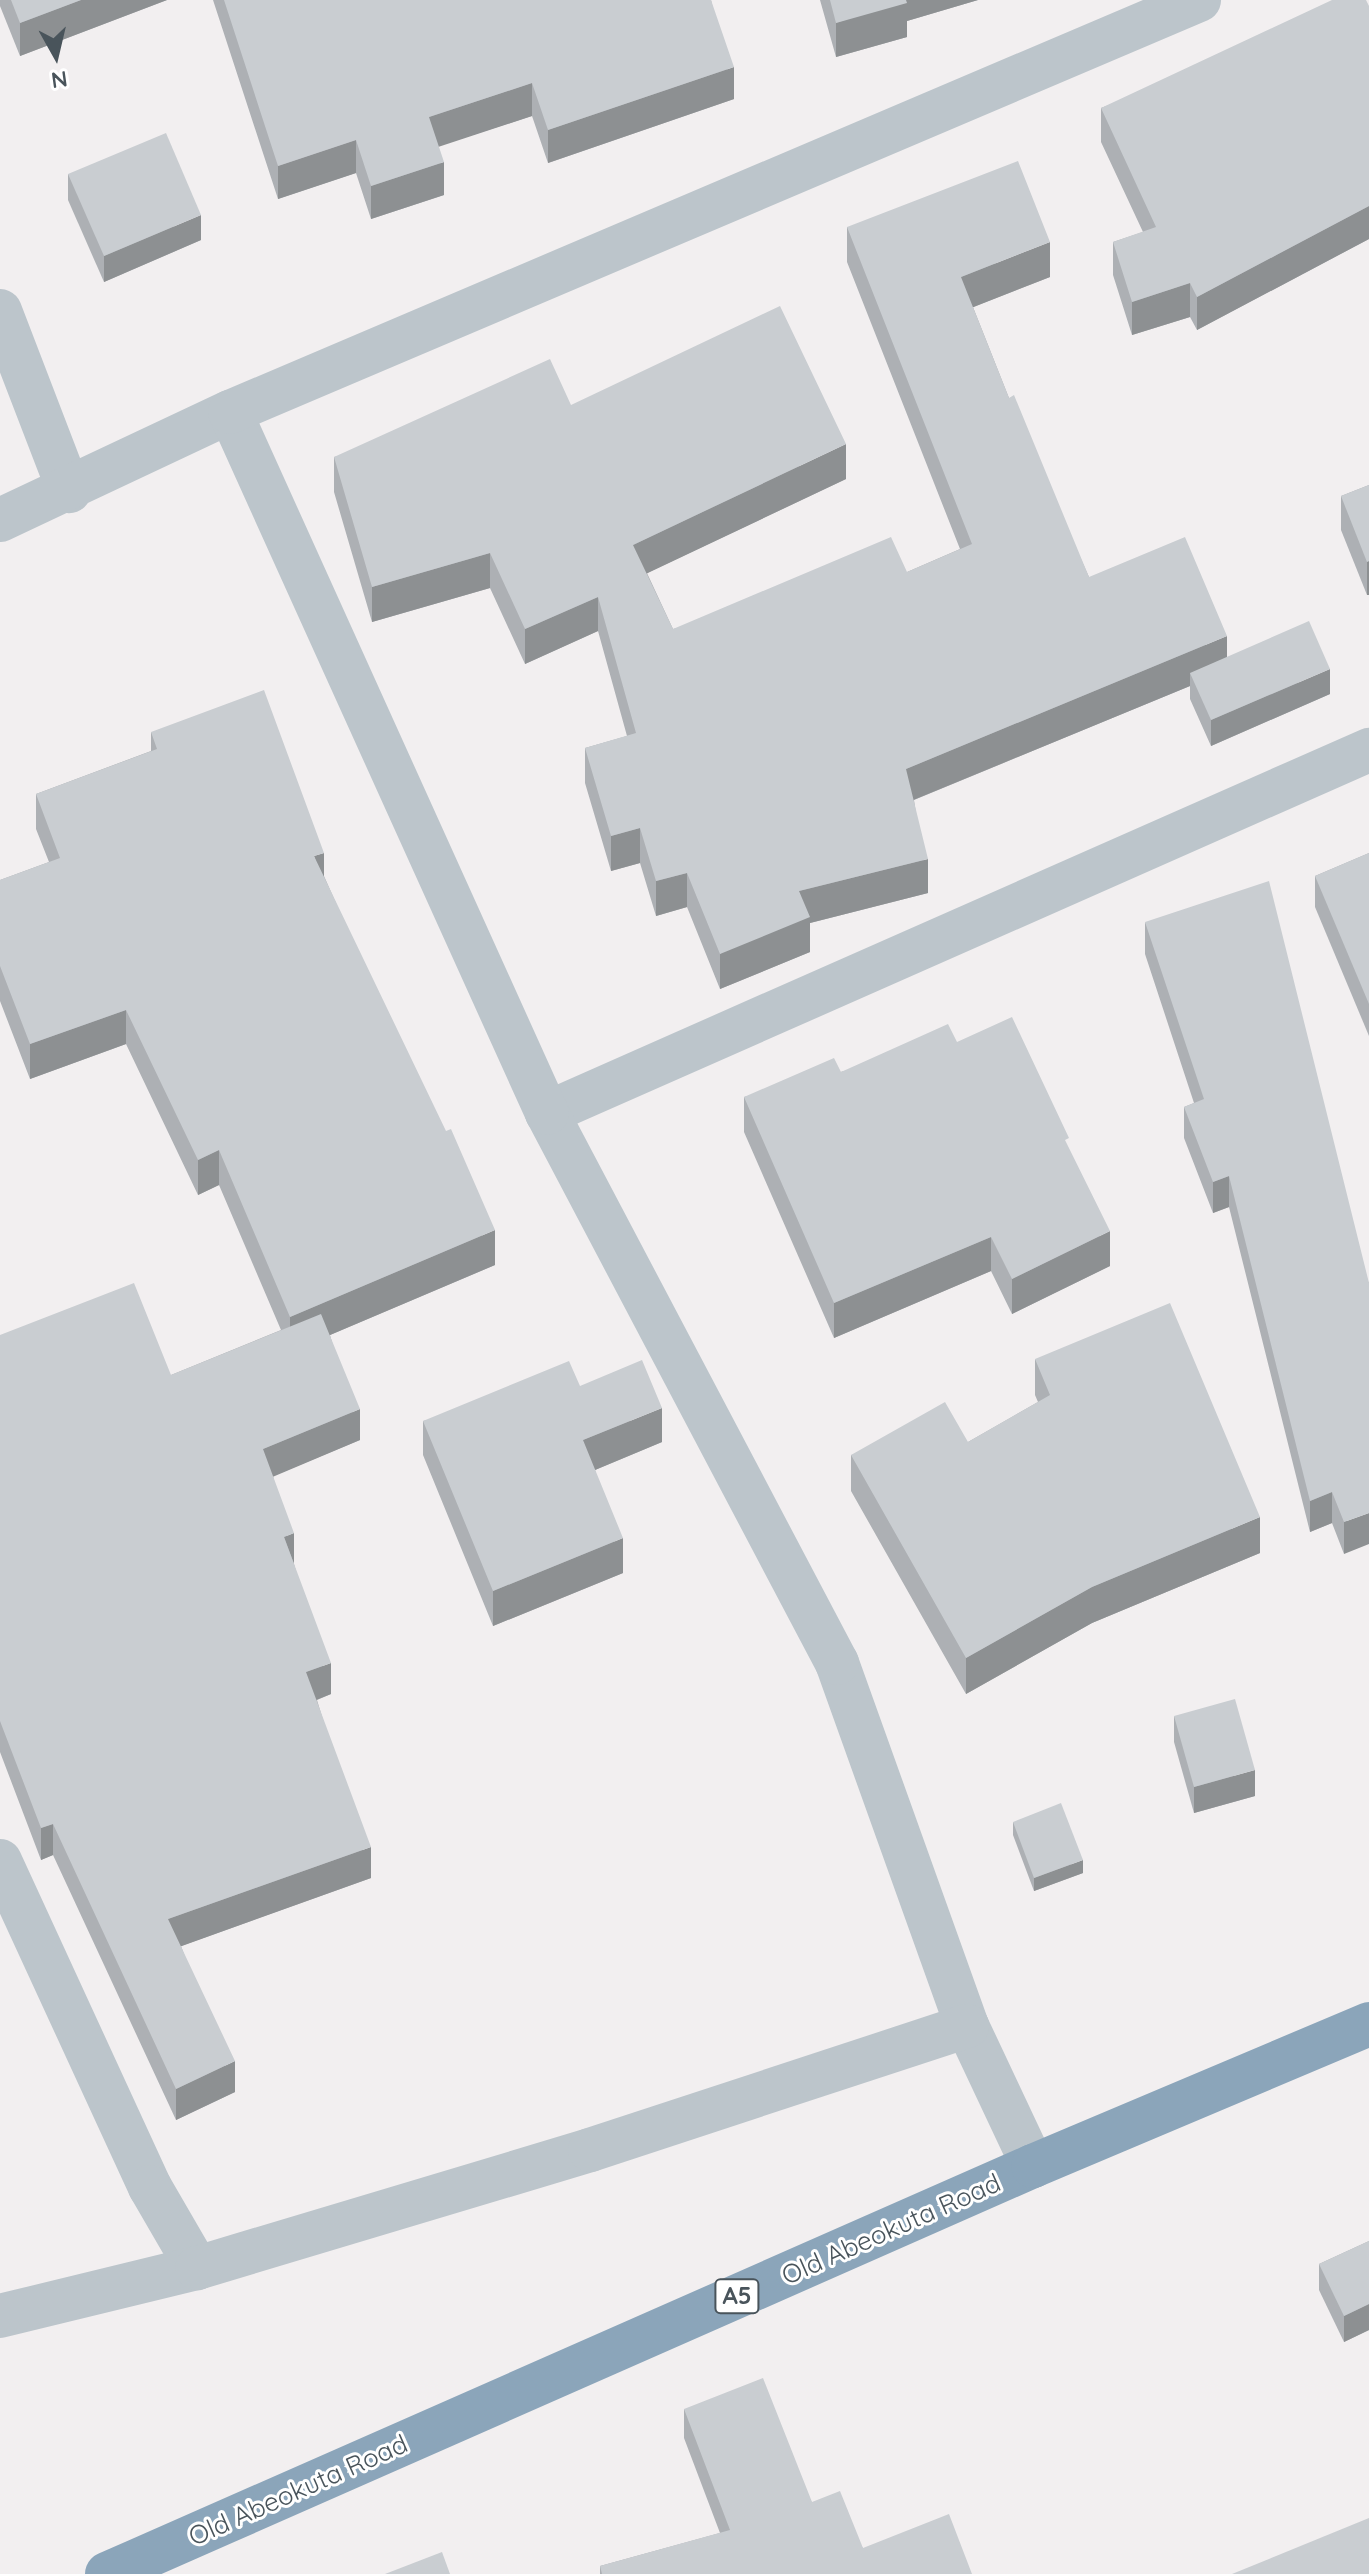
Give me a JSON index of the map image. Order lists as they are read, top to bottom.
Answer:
{
  "streets": {
    "highway": ["Old Abeokuta Road", "A5"]
  },
  "north": "bottom"
}
